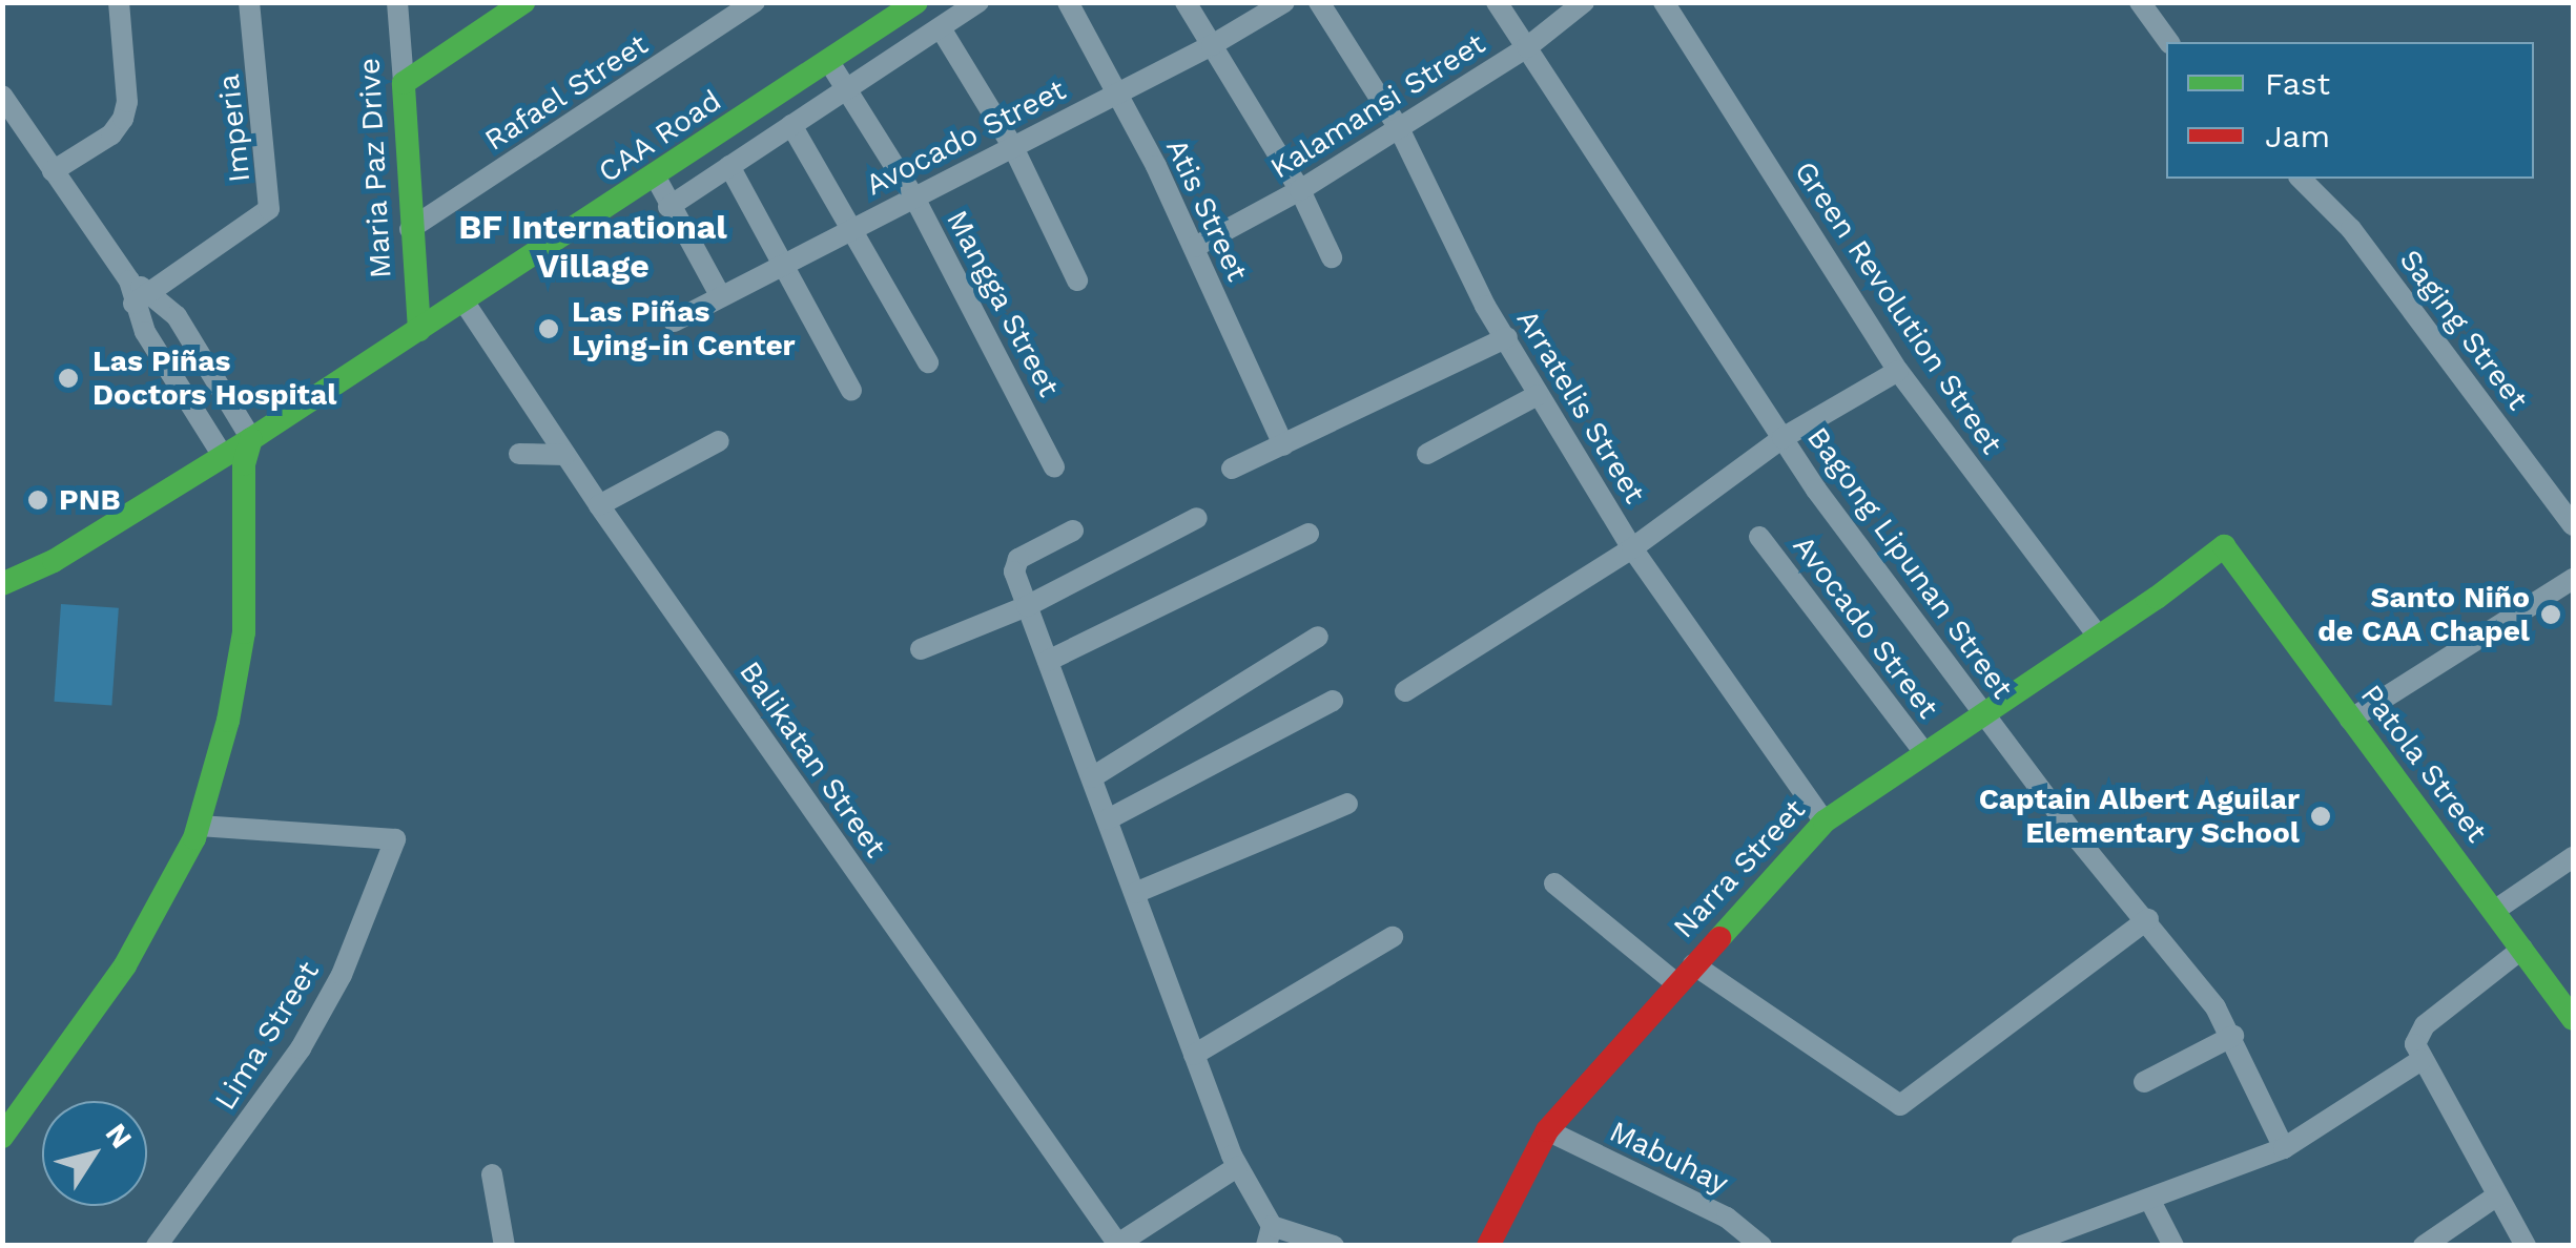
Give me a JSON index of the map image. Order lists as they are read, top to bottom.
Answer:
{
  "streets": {
    "street": [
      "Rafael Street",
      "Kalamansi Street",
      "Imperia",
      "CAA Road",
      "Avocado Street",
      "Maria Paz Drive",
      "Atis Street",
      "Mangga Street",
      "Green Revolution Street",
      "Saging Street",
      "Arratelis Street",
      "Bagong Lipunan Street",
      "Balikatan Street",
      "Patola Street",
      "Narra Street",
      "Lima Street",
      "Mabuhay"
    ]
  },
  "crossings": [
    ["Rafael Street", "Maria Paz Drive"],
    ["Kalamansi Street", "Atis Street"],
    ["Kalamansi Street", "Arratelis Street"],
    ["Kalamansi Street", "Bagong Lipunan Street"],
    ["CAA Road", "Maria Paz Drive"],
    ["CAA Road", "Mangga Street"],
    ["CAA Road", "Balikatan Street"],
    ["Avocado Street", "Atis Street"],
    ["Avocado Street", "Mangga Street"],
    ["Avocado Street", "Narra Street"],
    ["Green Revolution Street", "Narra Street"],
    ["Arratelis Street", "Narra Street"],
    ["Bagong Lipunan Street", "Narra Street"],
    ["Patola Street", "Narra Street"],
    ["Narra Street", "Mabuhay"]
  ],
  "districts": ["BF International Village"],
  "places": [
    "Las Piñas Lying-in Center",
    "Las Piñas Doctors Hospital",
    "PNB",
    "Santo Niño de CAA Chapel",
    "Captain Albert Aguilar Elementary School"
  ],
  "legend": ["Fast", "Jam"],
  "north": "top right"
}
